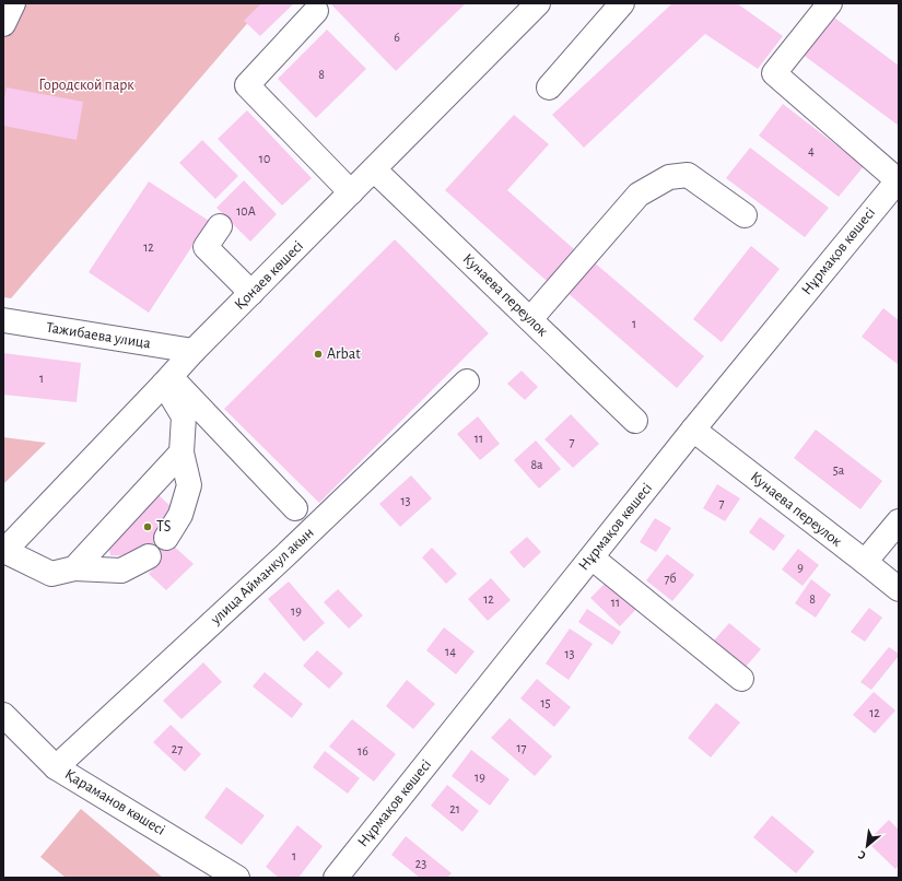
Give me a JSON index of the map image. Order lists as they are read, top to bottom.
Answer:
{
  "streets": {
    "street": [
      "Нұрмақов көшесі",
      "Қонаев көшесі",
      "Кунаева переулок",
      "Тажибаева улица",
      "улица Айманкул акын",
      "Қараманов көшесі"
    ]
  },
  "crossings": [
    ["Нұрмақов көшесі", "Кунаева переулок"],
    ["Қонаев көшесі", "Кунаева переулок"],
    ["Қонаев көшесі", "Тажибаева улица"],
    ["улица Айманкул акын", "Қараманов көшесі"]
  ],
  "parks": ["Городской парк"],
  "places": ["Arbat", "TS"],
  "house_numbers": [
    "6",
    "8",
    "4",
    "10",
    "10А",
    "12",
    "1",
    "1",
    "11",
    "7",
    "8а",
    "5а",
    "13",
    "7",
    "9",
    "7б",
    "12",
    "8",
    "11",
    "19",
    "14",
    "13",
    "15",
    "12",
    "17",
    "27",
    "16",
    "19",
    "21",
    "1",
    "23"
  ],
  "north": "bottom left"
}
